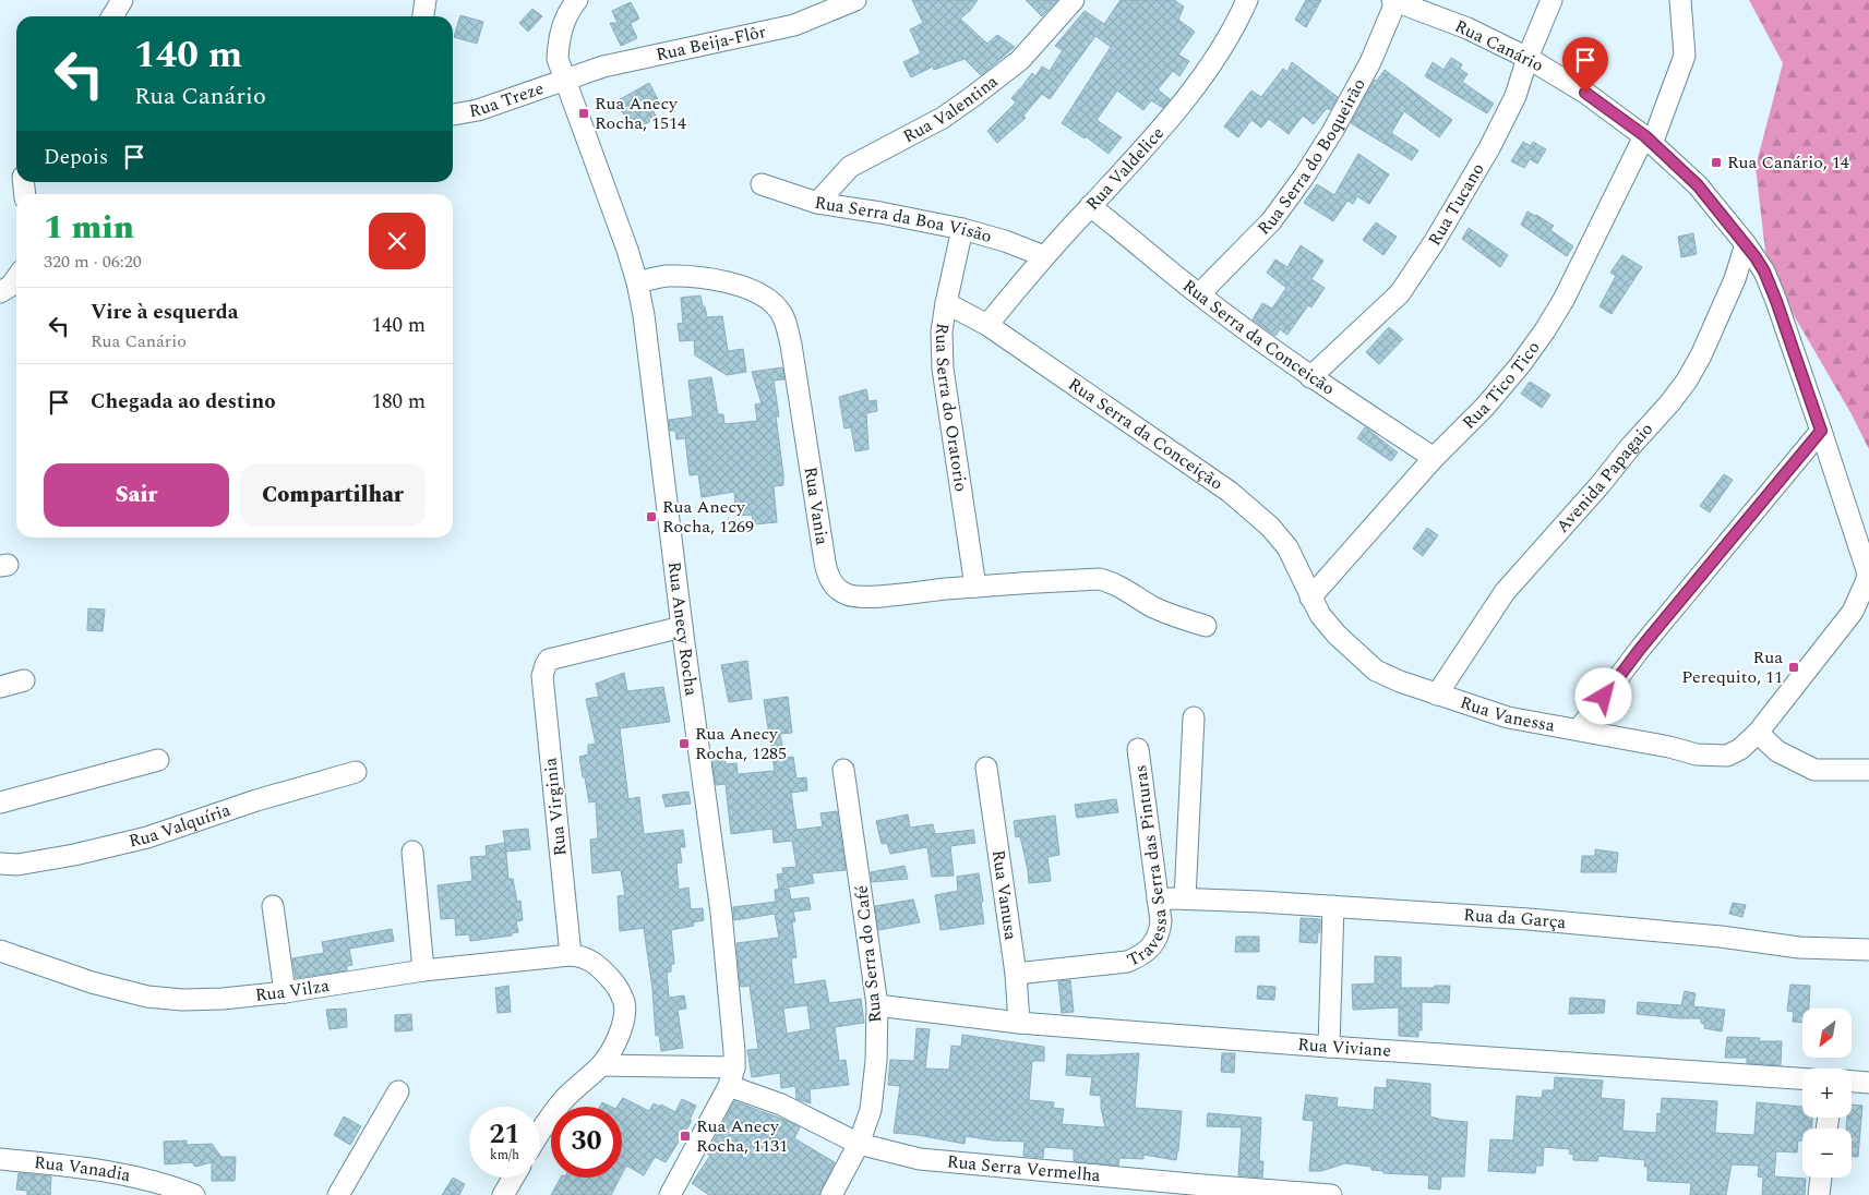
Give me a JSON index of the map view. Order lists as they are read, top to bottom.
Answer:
{
  "streets": {
    "street": [
      "Rua Beija-Flôr",
      "Rua Canário",
      "Rua Treze",
      "Rua Valentina",
      "Rua Serra do Boqueirão",
      "Rua Valdelice",
      "Rua Tucano",
      "Rua Serra da Boa Visão",
      "Rua Serra da Conceicão",
      "Rua Tico Tico",
      "Rua Serra do Oratorio",
      "Rua Serra da Conceição",
      "Avenida Papagaio",
      "Rua Vania",
      "Rua Anecy Rocha",
      "Rua Vanessa",
      "Rua Virginia",
      "Rua Valquíria",
      "Travessa Serra das Pinturas",
      "Rua Vanusa",
      "Rua da Garça",
      "Rua Serra do Café",
      "Rua Vilza",
      "Rua Viviane",
      "Rua Serra Vermelha",
      "Rua Vanadia"
    ]
  },
  "crossings": [
    ["Rua Beija-Flôr", "Rua Treze"],
    ["Rua Beija-Flôr", "Rua Anecy Rocha"],
    ["Rua Canário", "Rua Serra do Boqueirão"],
    ["Rua Canário", "Rua Tucano"],
    ["Rua Canário", "Rua Tico Tico"],
    ["Rua Canário", "Avenida Papagaio"],
    ["Rua Treze", "Rua Anecy Rocha"],
    ["Rua Valentina", "Rua Serra da Boa Visão"],
    ["Rua Serra do Boqueirão", "Rua Serra da Conceicão"],
    ["Rua Valdelice", "Rua Serra da Boa Visão"],
    ["Rua Valdelice", "Rua Serra da Conceicão"],
    ["Rua Valdelice", "Rua Serra da Conceição"],
    ["Rua Tucano", "Rua Serra da Conceicão"],
    ["Rua Serra da Boa Visão", "Rua Serra do Oratorio"],
    ["Rua Serra da Conceicão", "Rua Tico Tico"],
    ["Rua Tico Tico", "Rua Serra da Conceição"],
    ["Rua Tico Tico", "Rua Vanessa"],
    ["Rua Serra do Oratorio", "Rua Serra da Conceição"],
    ["Rua Serra do Oratorio", "Rua Vania"],
    ["Rua Serra da Conceição", "Rua Vanessa"],
    ["Avenida Papagaio", "Rua Vanessa"],
    ["Rua Vania", "Rua Anecy Rocha"],
    ["Rua Anecy Rocha", "Rua Virginia"],
    ["Rua Anecy Rocha", "Rua Serra Vermelha"],
    ["Rua Virginia", "Rua Vilza"],
    ["Travessa Serra das Pinturas", "Rua Vanusa"],
    ["Travessa Serra das Pinturas", "Rua da Garça"],
    ["Rua Vanusa", "Rua Viviane"],
    ["Rua Serra do Café", "Rua Viviane"],
    ["Rua Serra do Café", "Rua Serra Vermelha"]
  ],
  "places": {
    "transit": [
      "Rua Anecy Rocha, 1514",
      "Rua Canário, 14",
      "Rua Anecy Rocha, 1269",
      "Rua Perequito, 11",
      "Rua Anecy Rocha, 1285",
      "Rua Anecy Rocha, 1131"
    ]
  },
  "north": "bottom left",
  "page": {
    "turn": ["140 m", "Rua Canário"],
    "then": "Depois",
    "heading": ["1 min", "320 m · 06:20"],
    "list": [
      {
        "name": "Vire à esquerda",
        "note": "Rua Canário",
        "value": "140 m"
      },
      {
        "name": "Chegada ao destino",
        "value": "180 m"
      }
    ],
    "buttons": ["Sair", "Compartilhar"],
    "map_buttons": ["+", "−"],
    "speed": "21 km/h",
    "limit": "30"
  }
}
